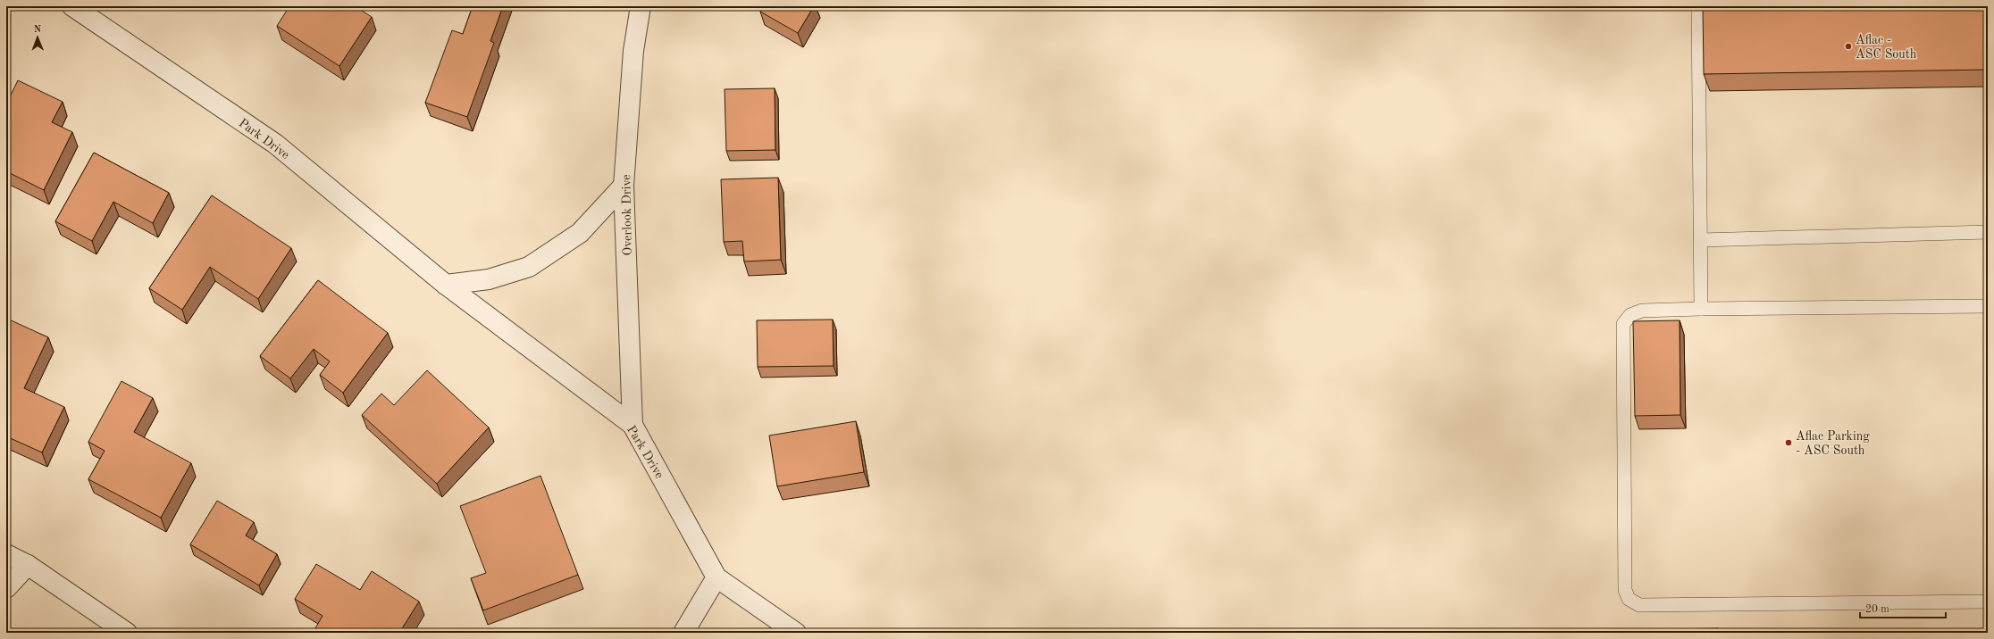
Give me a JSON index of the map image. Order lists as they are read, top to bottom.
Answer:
{
  "streets": {
    "street": ["Park Drive", "Overlook Drive"]
  },
  "crossings": [
    ["Park Drive", "Overlook Drive"]
  ],
  "places": ["Aflac - ASC South", "Aflac Parking - ASC South"],
  "scale_bar": "20 m",
  "north": "top"
}
